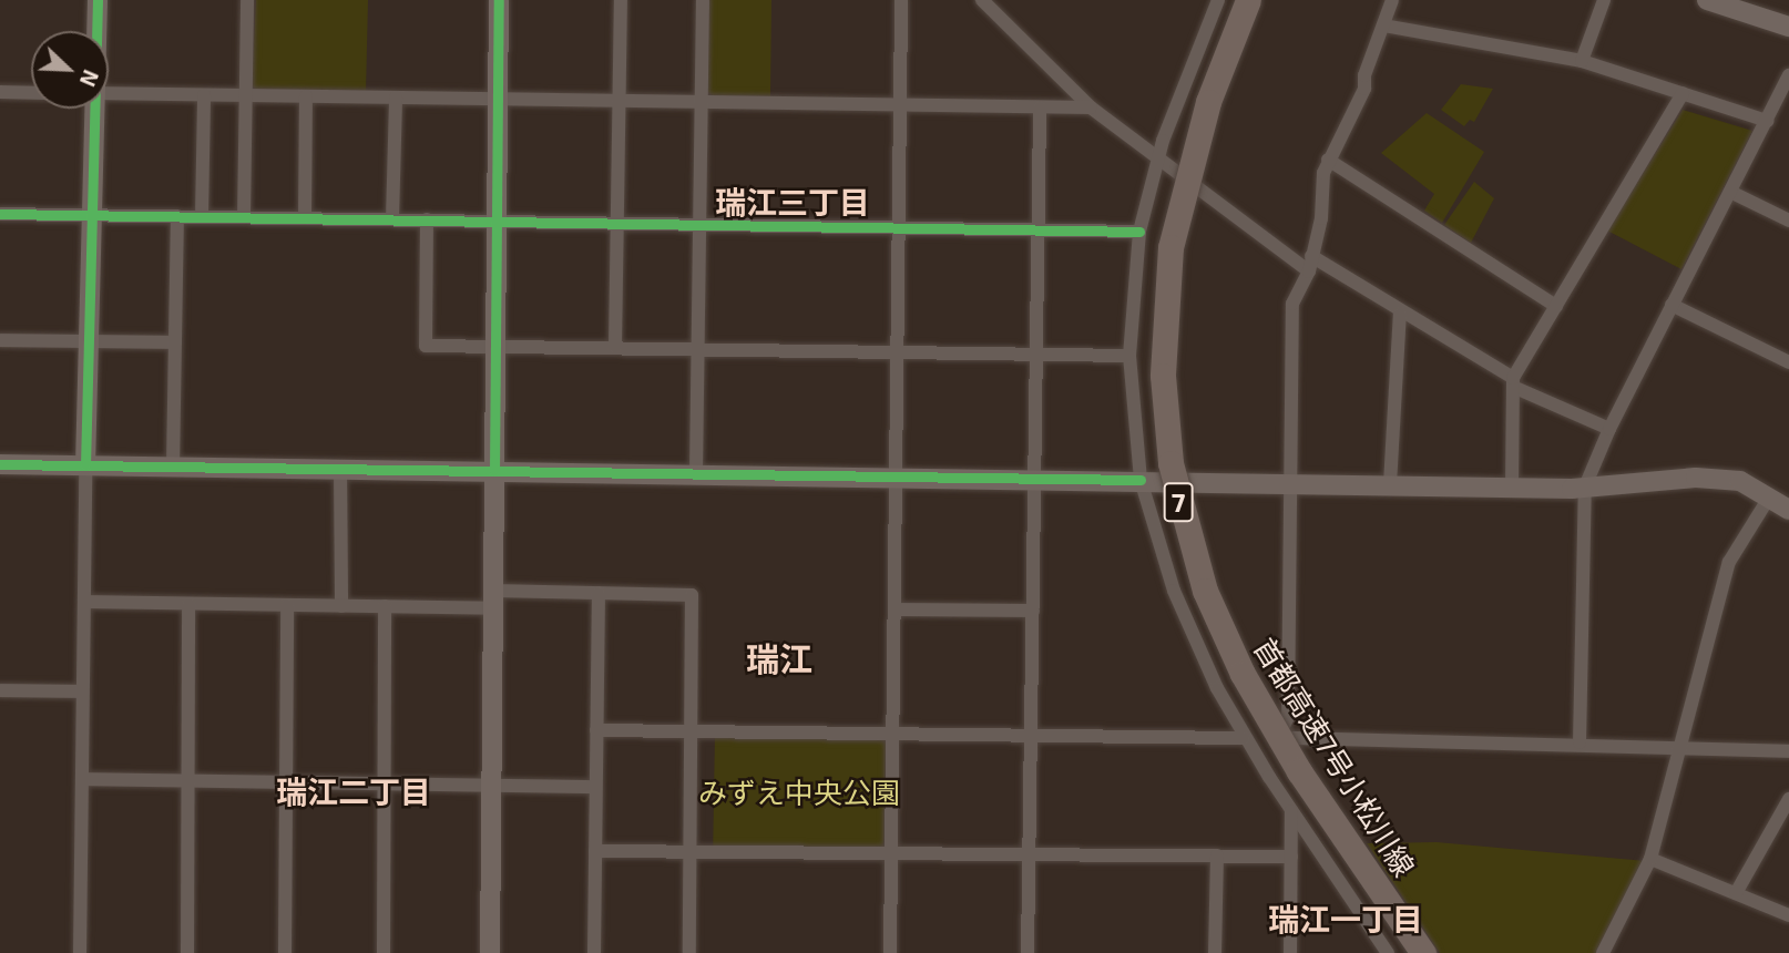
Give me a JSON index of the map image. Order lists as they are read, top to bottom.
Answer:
{
  "streets": {
    "highway": ["7", "首都高速7号小松川線"]
  },
  "districts": [
    "瑞江三丁目",
    "瑞江",
    "瑞江二丁目",
    "瑞江一丁目"
  ],
  "parks": ["みずえ中央公園"],
  "north": "bottom right"
}
